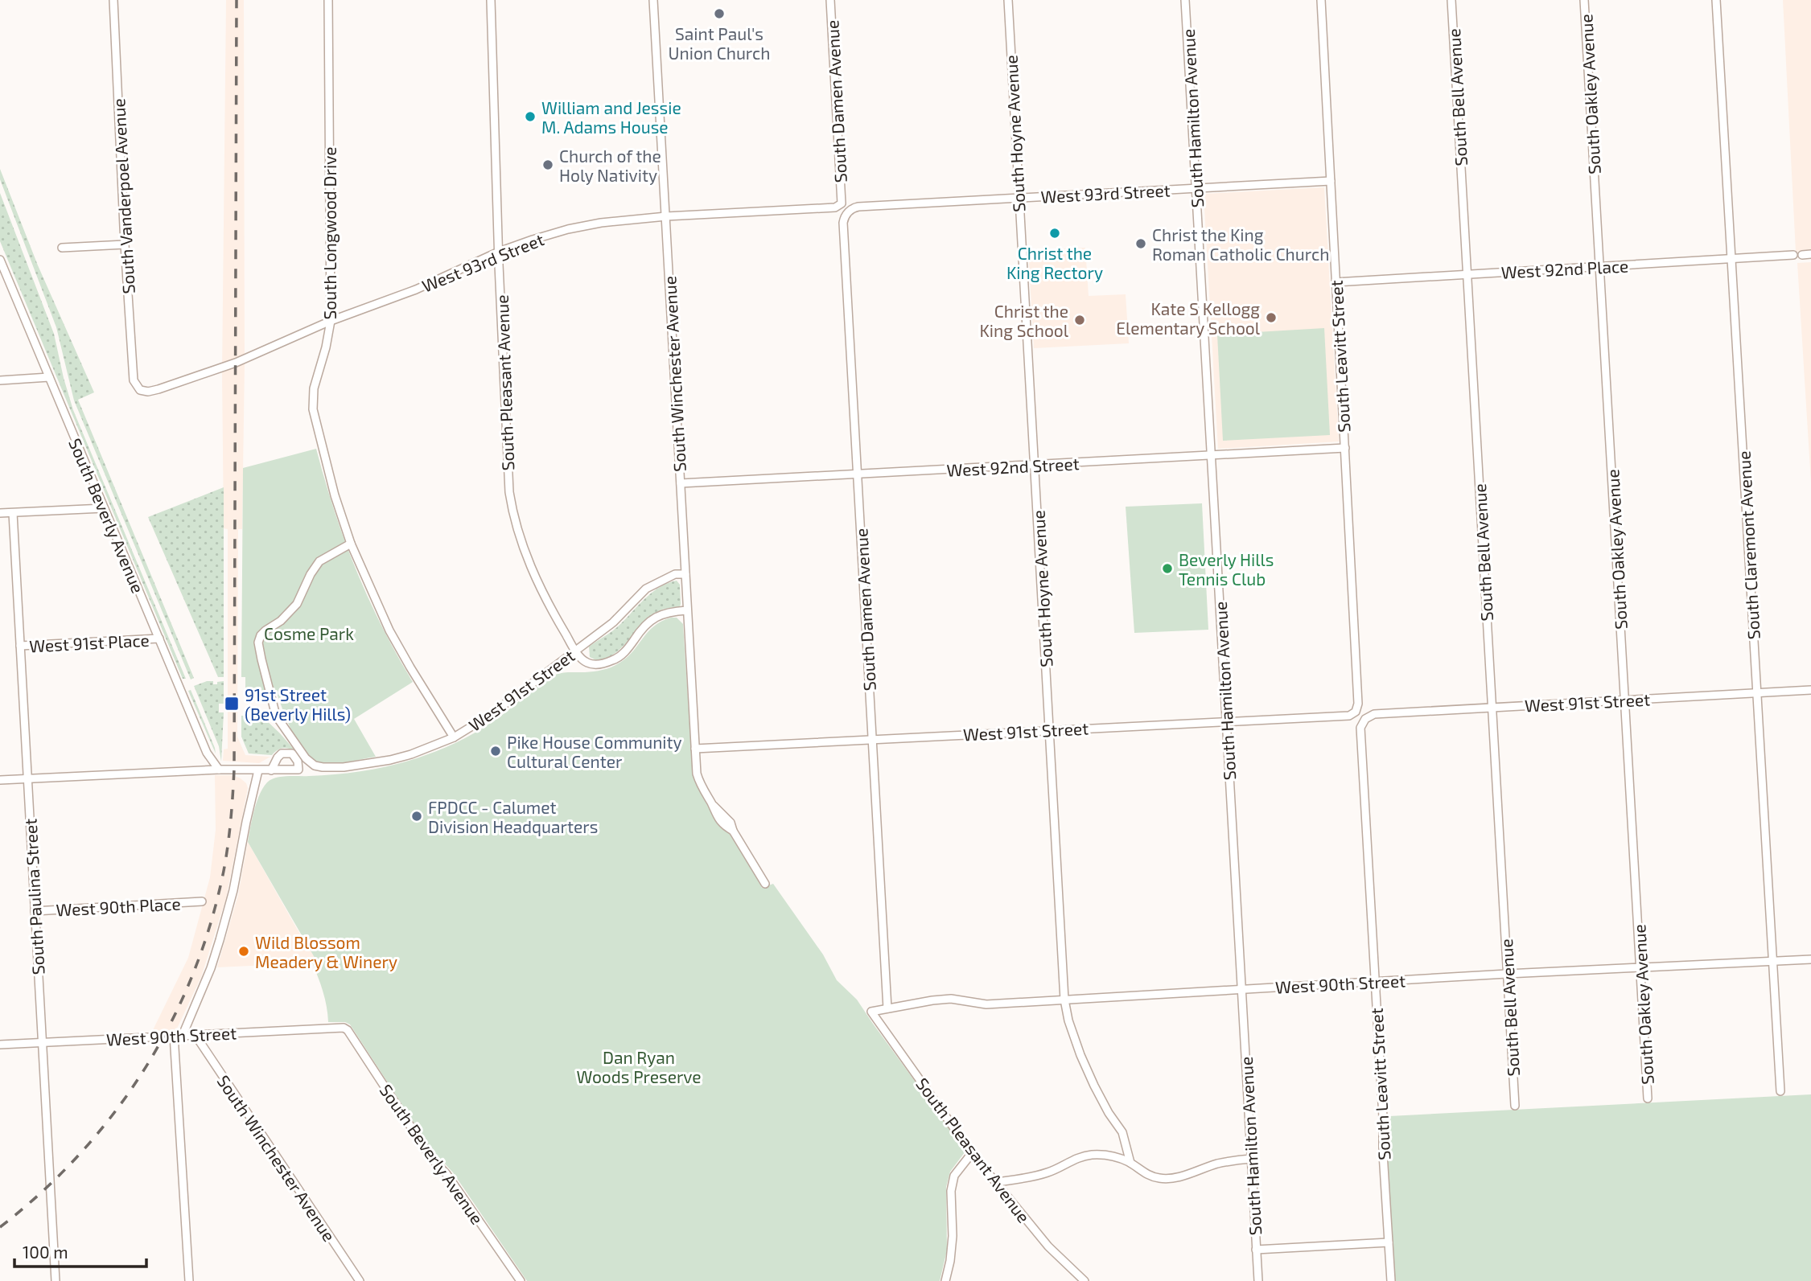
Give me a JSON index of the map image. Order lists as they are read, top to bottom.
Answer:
{
  "streets": {
    "street": [
      "South Oakley Avenue",
      "South Bell Avenue",
      "South Damen Avenue",
      "South Hamilton Avenue",
      "South Hoyne Avenue",
      "West 93rd Street",
      "South Vanderpoel Avenue",
      "South Longwood Drive",
      "West 92nd Place",
      "South Leavitt Street",
      "South Winchester Avenue",
      "South Pleasant Avenue",
      "West 92nd Street",
      "South Beverly Avenue",
      "South Claremont Avenue",
      "West 91st Place",
      "West 91st Street",
      "South Paulina Street",
      "West 90th Place",
      "West 90th Street"
    ]
  },
  "crossings": [
    ["South Oakley Avenue", "West 92nd Place"],
    ["South Oakley Avenue", "West 91st Street"],
    ["South Oakley Avenue", "West 90th Street"],
    ["South Bell Avenue", "West 92nd Place"],
    ["South Bell Avenue", "West 91st Street"],
    ["South Bell Avenue", "West 90th Street"],
    ["South Damen Avenue", "West 93rd Street"],
    ["South Damen Avenue", "West 92nd Street"],
    ["South Damen Avenue", "West 91st Street"],
    ["South Damen Avenue", "West 90th Street"],
    ["South Hamilton Avenue", "West 93rd Street"],
    ["South Hamilton Avenue", "West 92nd Street"],
    ["South Hamilton Avenue", "West 91st Street"],
    ["South Hamilton Avenue", "West 90th Street"],
    ["South Hoyne Avenue", "West 93rd Street"],
    ["South Hoyne Avenue", "West 92nd Street"],
    ["South Hoyne Avenue", "West 91st Street"],
    ["South Hoyne Avenue", "West 90th Street"],
    ["West 93rd Street", "South Vanderpoel Avenue"],
    ["West 93rd Street", "South Longwood Drive"],
    ["West 93rd Street", "South Leavitt Street"],
    ["West 93rd Street", "South Winchester Avenue"],
    ["West 93rd Street", "South Pleasant Avenue"],
    ["South Longwood Drive", "West 91st Street"],
    ["West 92nd Place", "South Leavitt Street"],
    ["West 92nd Place", "South Claremont Avenue"],
    ["South Leavitt Street", "West 92nd Street"],
    ["South Leavitt Street", "West 91st Street"],
    ["South Leavitt Street", "West 90th Street"],
    ["South Winchester Avenue", "West 92nd Street"],
    ["South Winchester Avenue", "West 91st Street"],
    ["South Winchester Avenue", "West 90th Street"],
    ["South Pleasant Avenue", "West 91st Street"],
    ["South Pleasant Avenue", "West 90th Street"],
    ["South Beverly Avenue", "West 91st Place"],
    ["South Beverly Avenue", "West 90th Street"],
    ["South Claremont Avenue", "West 91st Street"],
    ["South Claremont Avenue", "West 90th Street"],
    ["West 91st Place", "South Paulina Street"],
    ["South Paulina Street", "West 90th Place"],
    ["South Paulina Street", "West 90th Street"]
  ],
  "parks": ["Cosme Park", "Dan Ryan Woods Preserve"],
  "places": {
    "other": [
      "Saint Paul's Union Church",
      "William and Jessie M. Adams House",
      "Church of the Holy Nativity",
      "Christ the King Rectory",
      "Christ the King Roman Catholic Church",
      "Kate S Kellogg Elementary School",
      "Christ the King School",
      "Beverly Hills Tennis Club",
      "Pike House Community Cultural Center",
      "FPDCC - Calumet Division Headquarters",
      "Wild Blossom Meadery & Winery"
    ],
    "transit": ["91st Street (Beverly Hills)"]
  },
  "scale_bar": "100 m"
}
